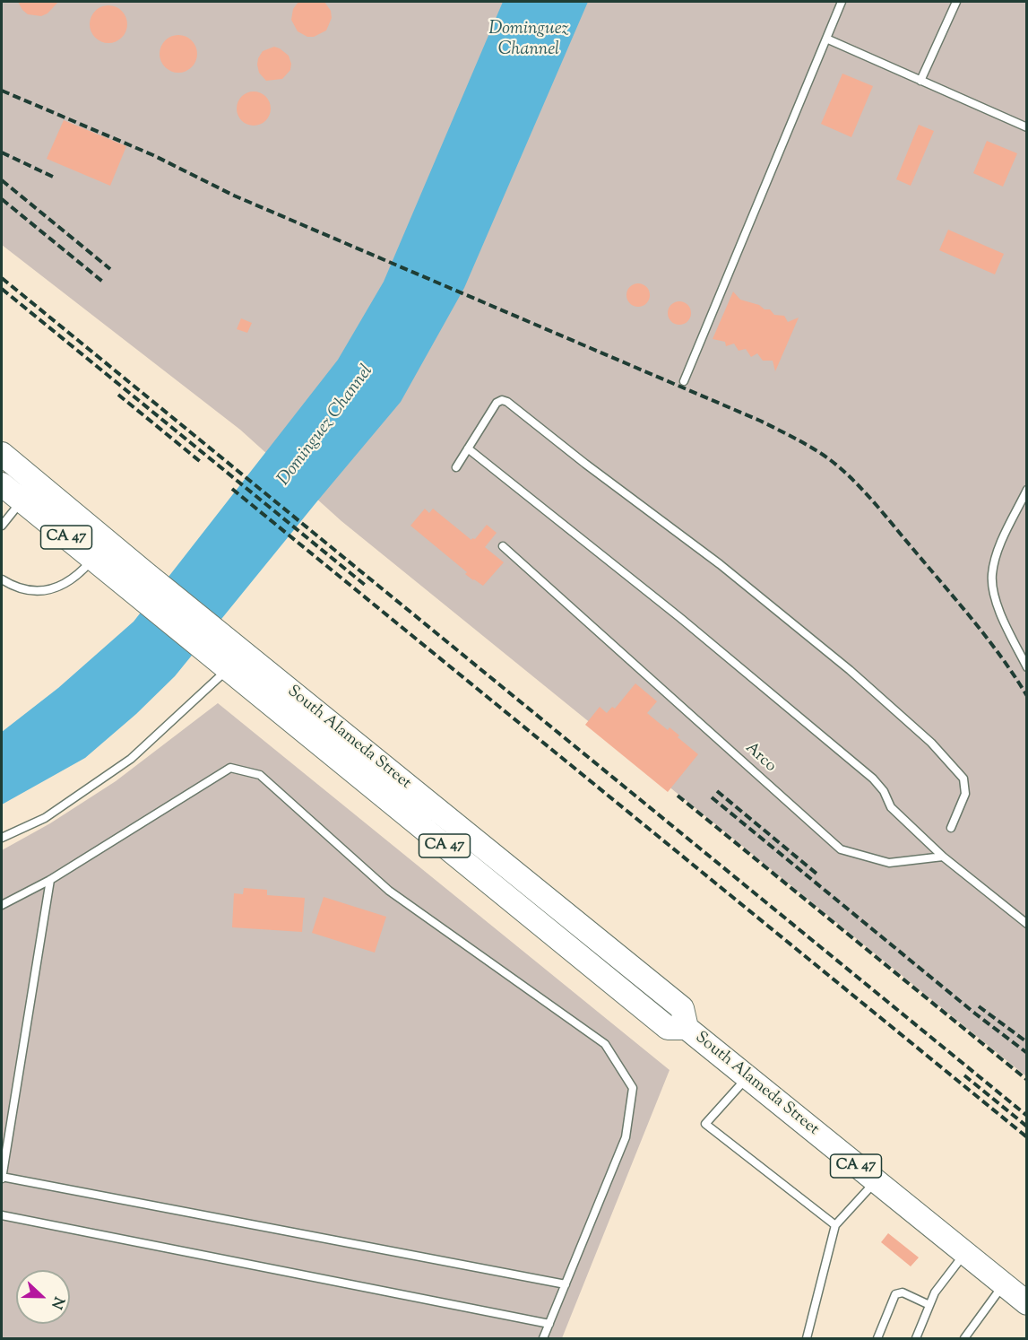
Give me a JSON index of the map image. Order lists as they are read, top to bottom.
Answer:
{
  "streets": {
    "main road": ["CA 47", "South Alameda Street"],
    "lane": ["Arco"]
  },
  "water": ["Dominguez Channel"],
  "north": "right"
}
